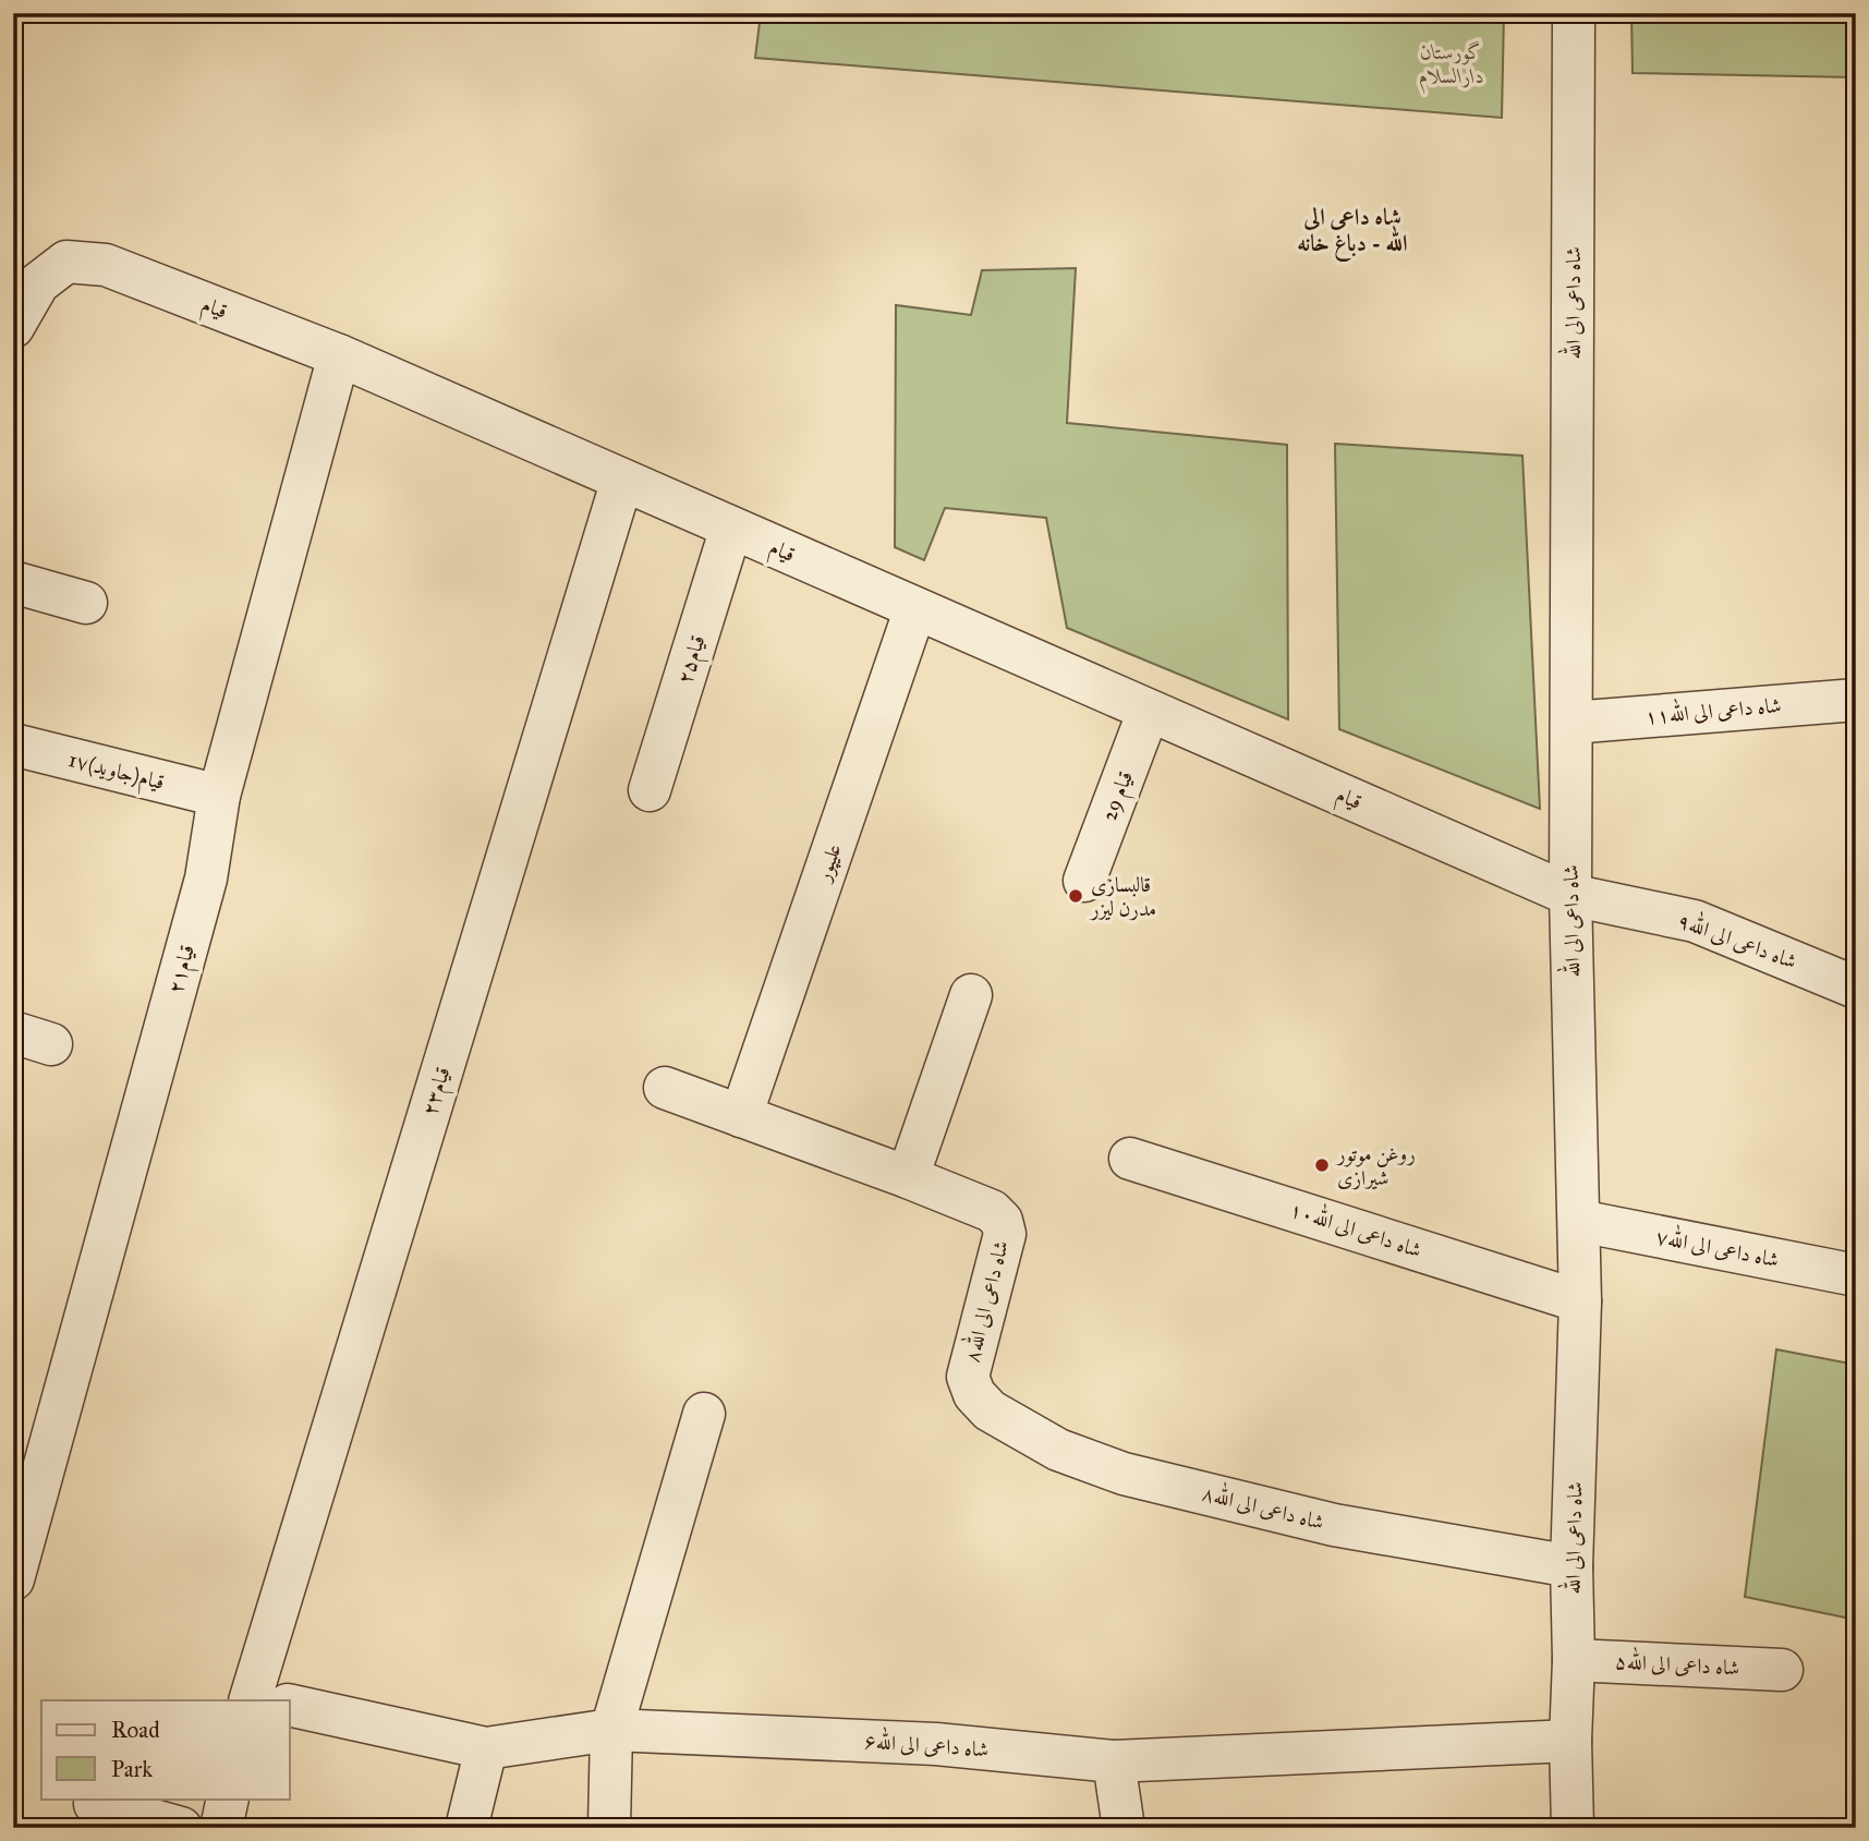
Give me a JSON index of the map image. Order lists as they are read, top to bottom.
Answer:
{
  "streets": {
    "street": [
      "شاه داعی الی الله",
      "قیام",
      "قیام۲۵",
      "شاه داعی الی الله۱۱",
      "قیام(جاوید)1۷",
      "قیام 29",
      "علیپور",
      "شاه داعی الی الله۹",
      "قیام۲۱",
      "قیام۲۳",
      "شاه داعی الی الله۱۰",
      "شاه داعی الی الله۷",
      "۸شاه داعی الی الله",
      "شاه داعی الی الله۸",
      "شاه داعی الی الله۵",
      "شاه داعی الی الله۶"
    ]
  },
  "crossings": [
    ["شاه داعی الی الله", "قیام"],
    ["شاه داعی الی الله", "شاه داعی الی الله۱۱"],
    ["شاه داعی الی الله", "شاه داعی الی الله۹"],
    ["شاه داعی الی الله", "شاه داعی الی الله۱۰"],
    ["شاه داعی الی الله", "شاه داعی الی الله۷"],
    ["شاه داعی الی الله", "شاه داعی الی الله۸"],
    ["شاه داعی الی الله", "شاه داعی الی الله۵"],
    ["شاه داعی الی الله", "شاه داعی الی الله۶"],
    ["قیام", "قیام۲۵"],
    ["قیام", "قیام 29"],
    ["قیام", "علیپور"],
    ["قیام", "شاه داعی الی الله۹"],
    ["قیام", "قیام۲۱"],
    ["قیام", "قیام۲۳"],
    ["قیام(جاوید)1۷", "قیام۲۱"],
    ["۸شاه داعی الی الله", "شاه داعی الی الله۸"]
  ],
  "districts": ["شاه داعی الی الله - دباغ خانه"],
  "parks": ["گورستان دارالسلام"],
  "places": ["قالبسازی مدرن لیزر", "روغن موتور شیرازی"],
  "legend": ["Road", "Park"]
}
